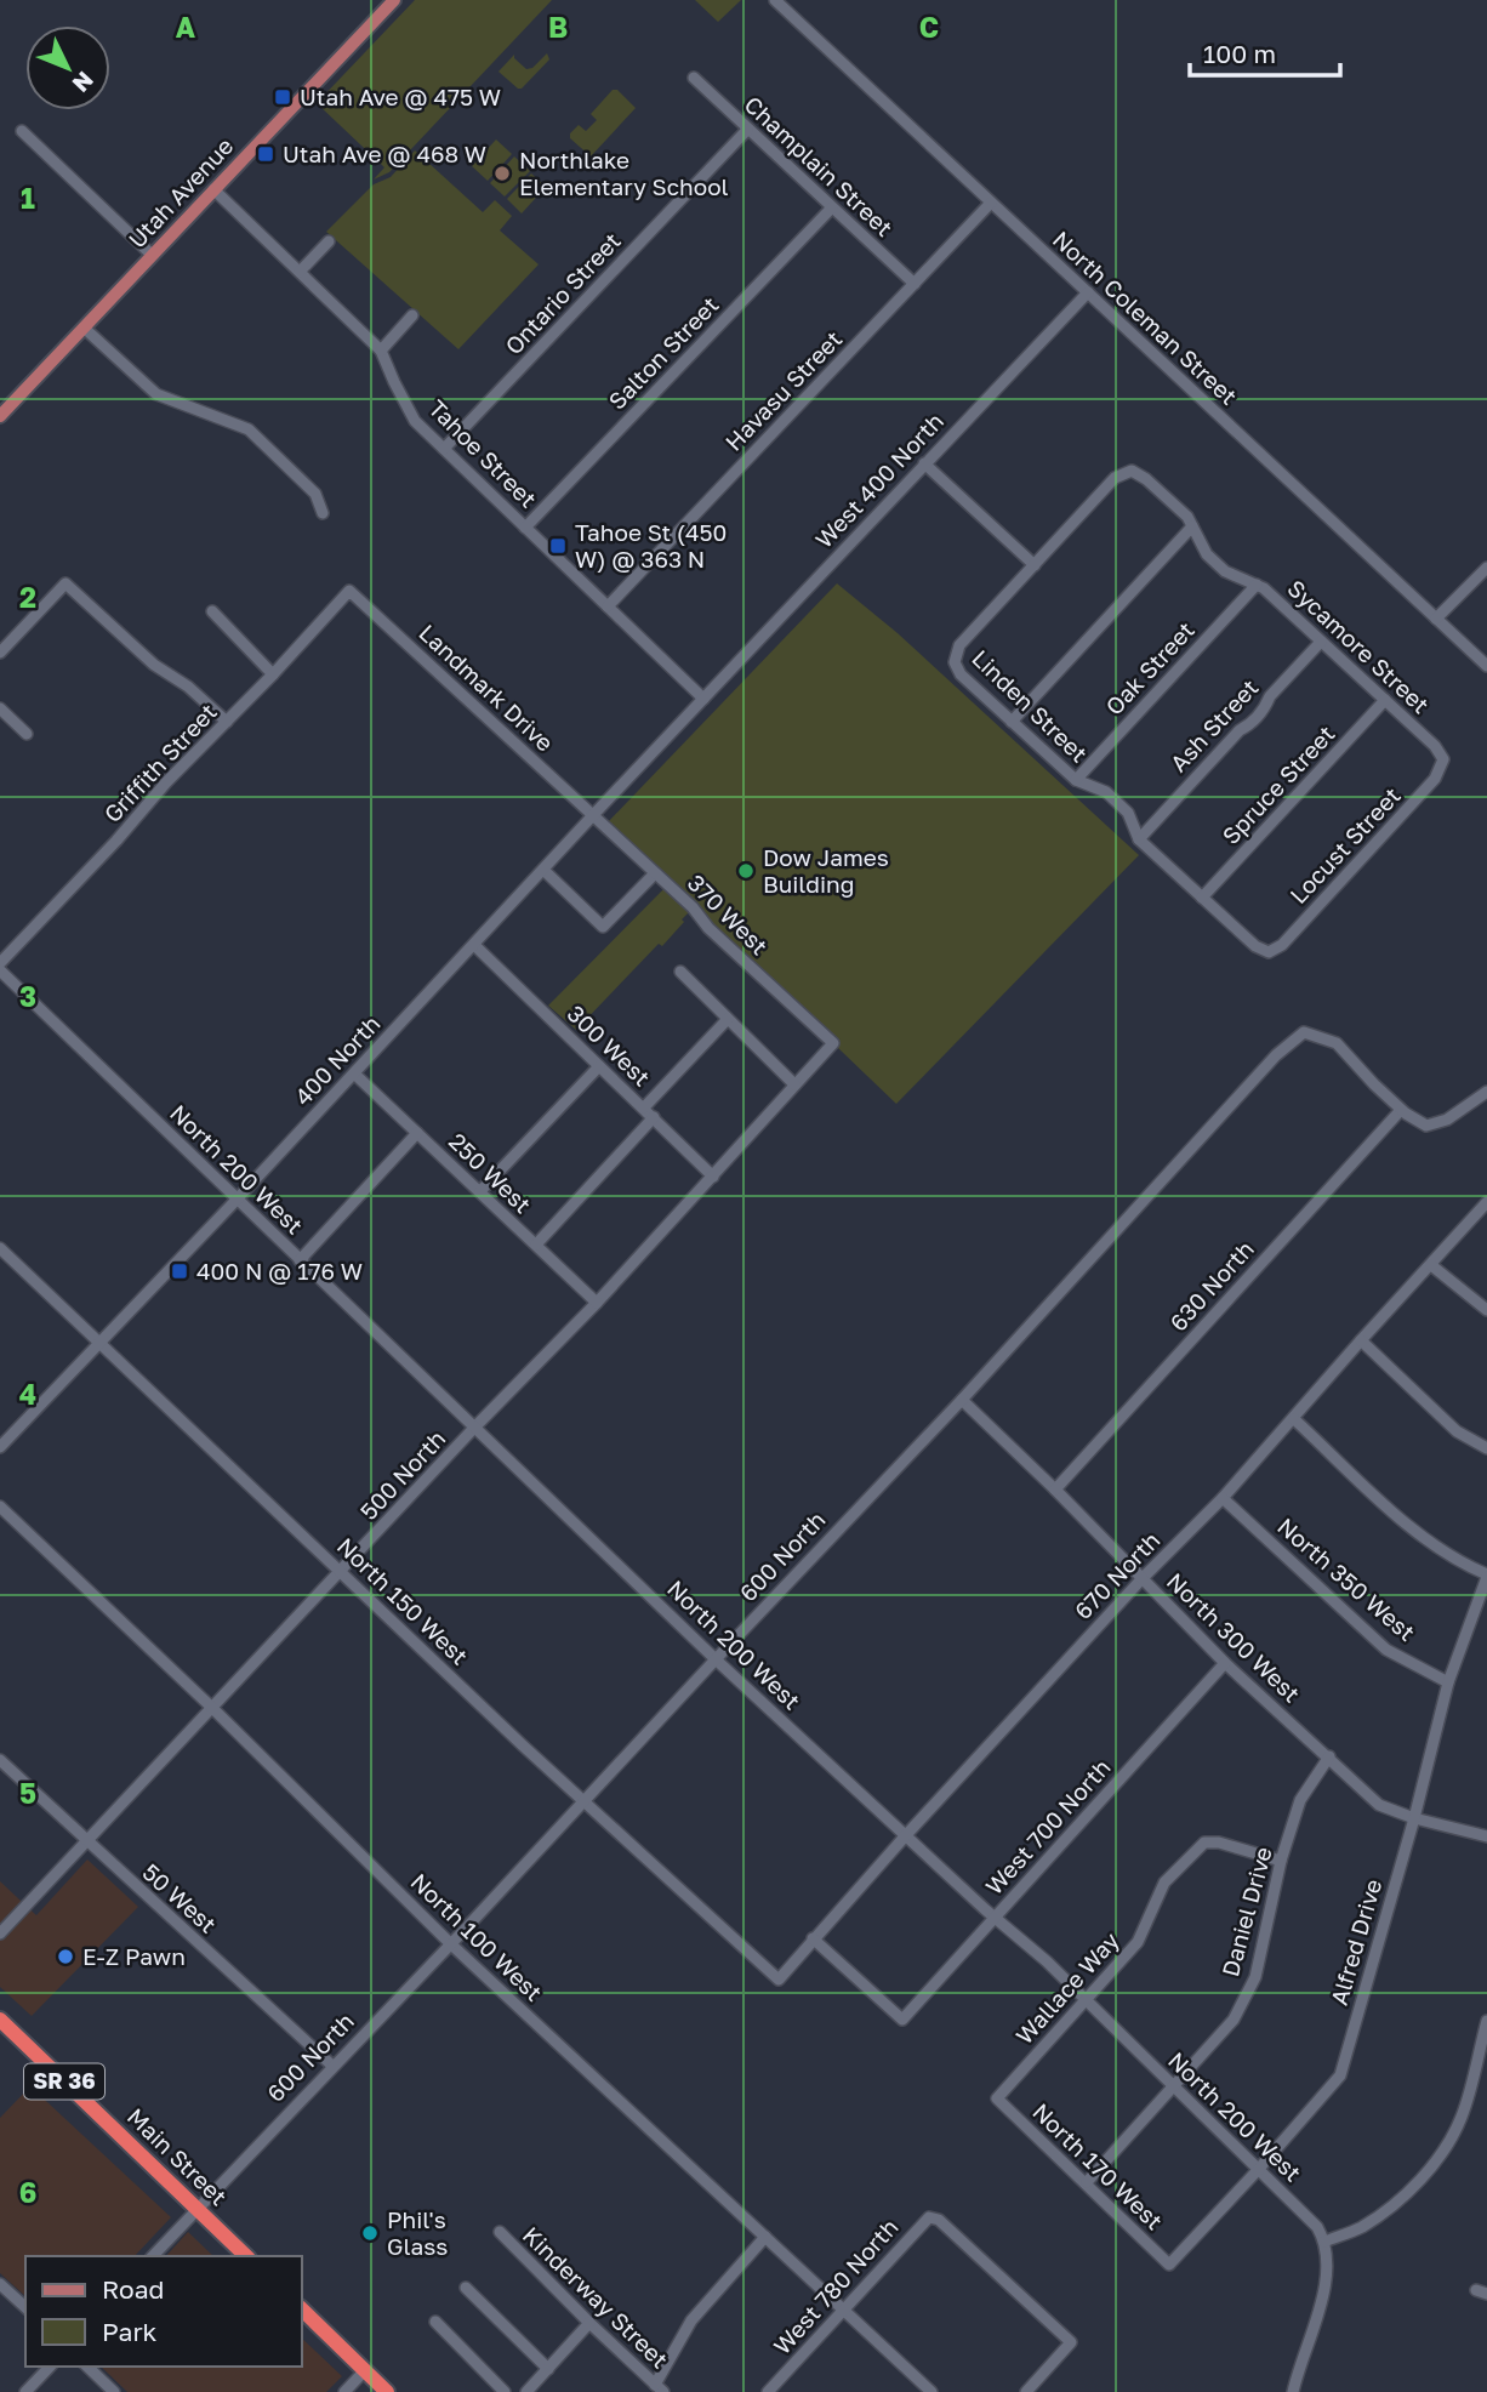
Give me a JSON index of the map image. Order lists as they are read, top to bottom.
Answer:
{
  "streets": {
    "highway": ["SR 36", "Main Street"],
    "main road": ["Utah Avenue"],
    "street": [
      "Champlain Street",
      "Ontario Street",
      "North Coleman Street",
      "Salton Street",
      "Havasu Street",
      "Tahoe Street",
      "West 400 North",
      "Sycamore Street",
      "Oak Street",
      "Landmark Drive",
      "Linden Street",
      "Ash Street",
      "Griffith Street",
      "Spruce Street",
      "Locust Street",
      "370 West",
      "300 West",
      "400 North",
      "North 200 West",
      "250 West",
      "630 North",
      "500 North",
      "600 North",
      "670 North",
      "North 350 West",
      "North 150 West",
      "North 300 West",
      "West 700 North",
      "50 West",
      "Daniel Drive",
      "North 100 West",
      "Alfred Drive",
      "Wallace Way",
      "North 170 West",
      "West 780 North",
      "Kinderway Street"
    ]
  },
  "crossings": [
    ["Champlain Street", "Ontario Street"],
    ["Champlain Street", "Salton Street"],
    ["Champlain Street", "Havasu Street"],
    ["Utah Avenue", "Tahoe Street"],
    ["Ontario Street", "Tahoe Street"],
    ["North Coleman Street", "Havasu Street"],
    ["North Coleman Street", "West 400 North"],
    ["Salton Street", "Tahoe Street"],
    ["Havasu Street", "Tahoe Street"],
    ["Tahoe Street", "West 400 North"],
    ["Tahoe Street", "400 North"],
    ["West 400 North", "400 North"],
    ["Sycamore Street", "Oak Street"],
    ["Sycamore Street", "Linden Street"],
    ["Sycamore Street", "Ash Street"],
    ["Sycamore Street", "Spruce Street"],
    ["Sycamore Street", "Locust Street"],
    ["Oak Street", "Linden Street"],
    ["Landmark Drive", "Griffith Street"],
    ["Landmark Drive", "370 West"],
    ["Landmark Drive", "400 North"],
    ["Linden Street", "Ash Street"],
    ["Linden Street", "Spruce Street"],
    ["Linden Street", "Locust Street"],
    ["370 West", "400 North"],
    ["370 West", "500 North"],
    ["300 West", "400 North"],
    ["300 West", "500 North"],
    ["400 North", "North 200 West"],
    ["400 North", "250 West"],
    ["400 North", "North 150 West"],
    ["North 200 West", "500 North"],
    ["North 200 West", "600 North"],
    ["North 200 West", "670 North"],
    ["North 200 West", "West 700 North"],
    ["North 200 West", "Daniel Drive"],
    ["North 200 West", "Alfred Drive"],
    ["North 200 West", "Wallace Way"],
    ["250 West", "500 North"],
    ["630 North", "600 North"],
    ["630 North", "North 300 West"],
    ["500 North", "North 150 West"],
    ["500 North", "50 West"],
    ["500 North", "North 100 West"],
    ["600 North", "North 150 West"],
    ["600 North", "North 300 West"],
    ["600 North", "50 West"],
    ["600 North", "North 100 West"],
    ["600 North", "Main Street"],
    ["670 North", "North 350 West"],
    ["670 North", "North 150 West"],
    ["670 North", "North 300 West"],
    ["670 North", "West 700 North"],
    ["North 350 West", "Alfred Drive"],
    ["North 300 West", "West 700 North"],
    ["North 300 West", "Daniel Drive"],
    ["North 300 West", "Alfred Drive"],
    ["Daniel Drive", "Wallace Way"],
    ["Daniel Drive", "North 170 West"],
    ["North 100 West", "West 780 North"],
    ["Alfred Drive", "North 170 West"],
    ["Wallace Way", "North 170 West"]
  ],
  "places": {
    "transit": [
      "Utah Ave @ 475 W",
      "Utah Ave @ 468 W",
      "Tahoe St (450 W) @ 363 N",
      "400 N @ 176 W"
    ],
    "other": [
      "Northlake Elementary School",
      "Dow James Building",
      "E-Z Pawn",
      "Phil's Glass"
    ]
  },
  "legend": ["Road", "Park"],
  "scale_bar": "100 m",
  "north": "bottom right",
  "grid": {
    "columns": ["A", "B", "C"],
    "rows": [
      "1",
      "2",
      "3",
      "4",
      "5",
      "6"
    ]
  }
}
